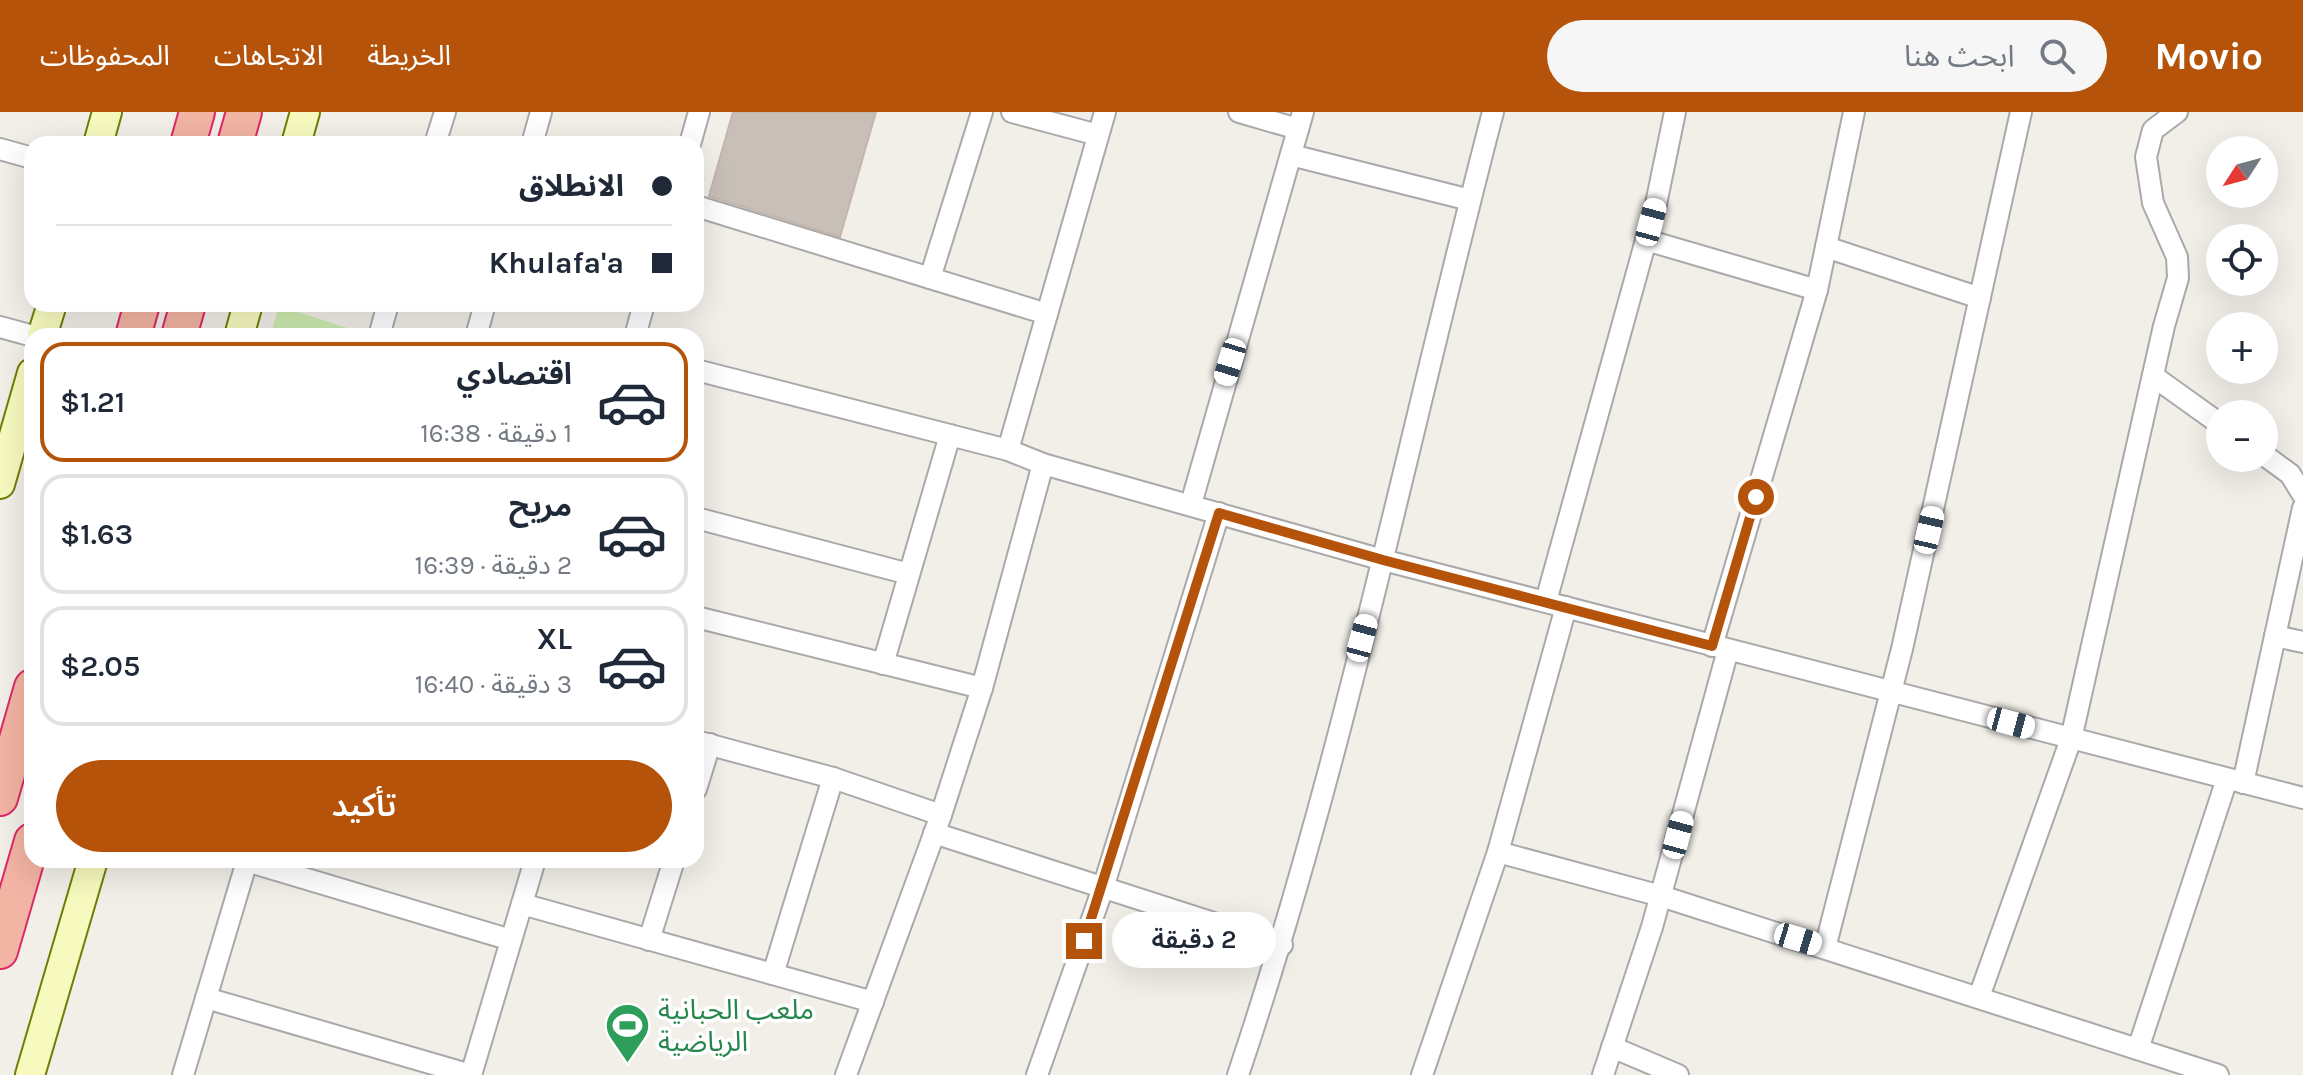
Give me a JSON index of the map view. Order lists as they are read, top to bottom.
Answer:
{
  "places": {
    "sports": ["ملعب الحبانية الرياضية"]
  },
  "north": "bottom left",
  "page": {
    "header": "Movio",
    "search": "ابحث هنا",
    "nav": ["الخريطة", "الاتجاهات", "المحفوظات"],
    "map_buttons": ["+", "−"],
    "banner": ["الانطلاق", "Khulafa'a"],
    "list": [
      {
        "name": "اقتصادي",
        "note": "1 دقيقة · 16:38",
        "value": "$1.21"
      },
      {
        "name": "مريح",
        "note": "2 دقيقة · 16:39",
        "value": "$1.63"
      },
      {
        "name": "XL",
        "note": "3 دقيقة · 16:40",
        "value": "$2.05"
      }
    ],
    "buttons": "تأكيد",
    "bubble": "2 دقيقة"
  }
}
